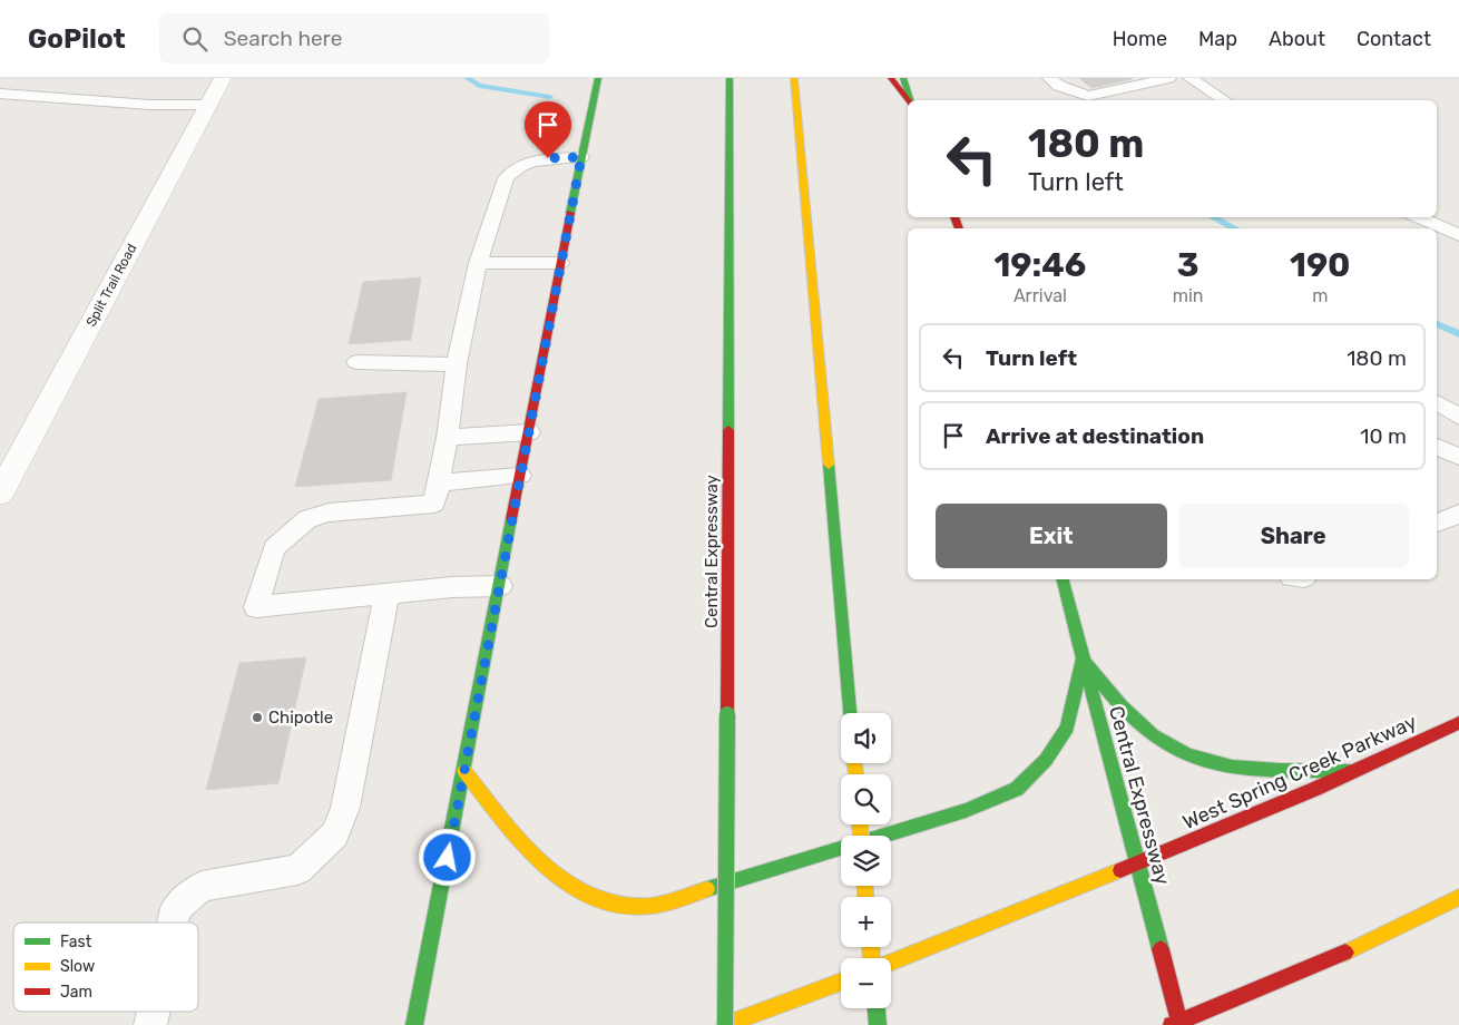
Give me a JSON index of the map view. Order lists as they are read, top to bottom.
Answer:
{
  "streets": {
    "main road": ["Central Expressway", "West Spring Creek Parkway"],
    "street": ["Split Trail Road"]
  },
  "crossings": [
    ["Central Expressway", "West Spring Creek Parkway"]
  ],
  "places": ["Chipotle"],
  "legend": ["Fast", "Slow", "Jam"],
  "page": {
    "header": "GoPilot",
    "search": "Search here",
    "nav": [
      "Home",
      "Map",
      "About",
      "Contact"
    ],
    "turn": ["180 m", "Turn left"],
    "eta": [
      "19:46",
      "Arrival",
      "3",
      "min",
      "190",
      "m"
    ],
    "list": [
      {
        "name": "Turn left",
        "value": "180 m"
      },
      {
        "name": "Arrive at destination",
        "value": "10 m"
      }
    ],
    "buttons": ["Exit", "Share"],
    "map_buttons": ["+", "−"]
  }
}
